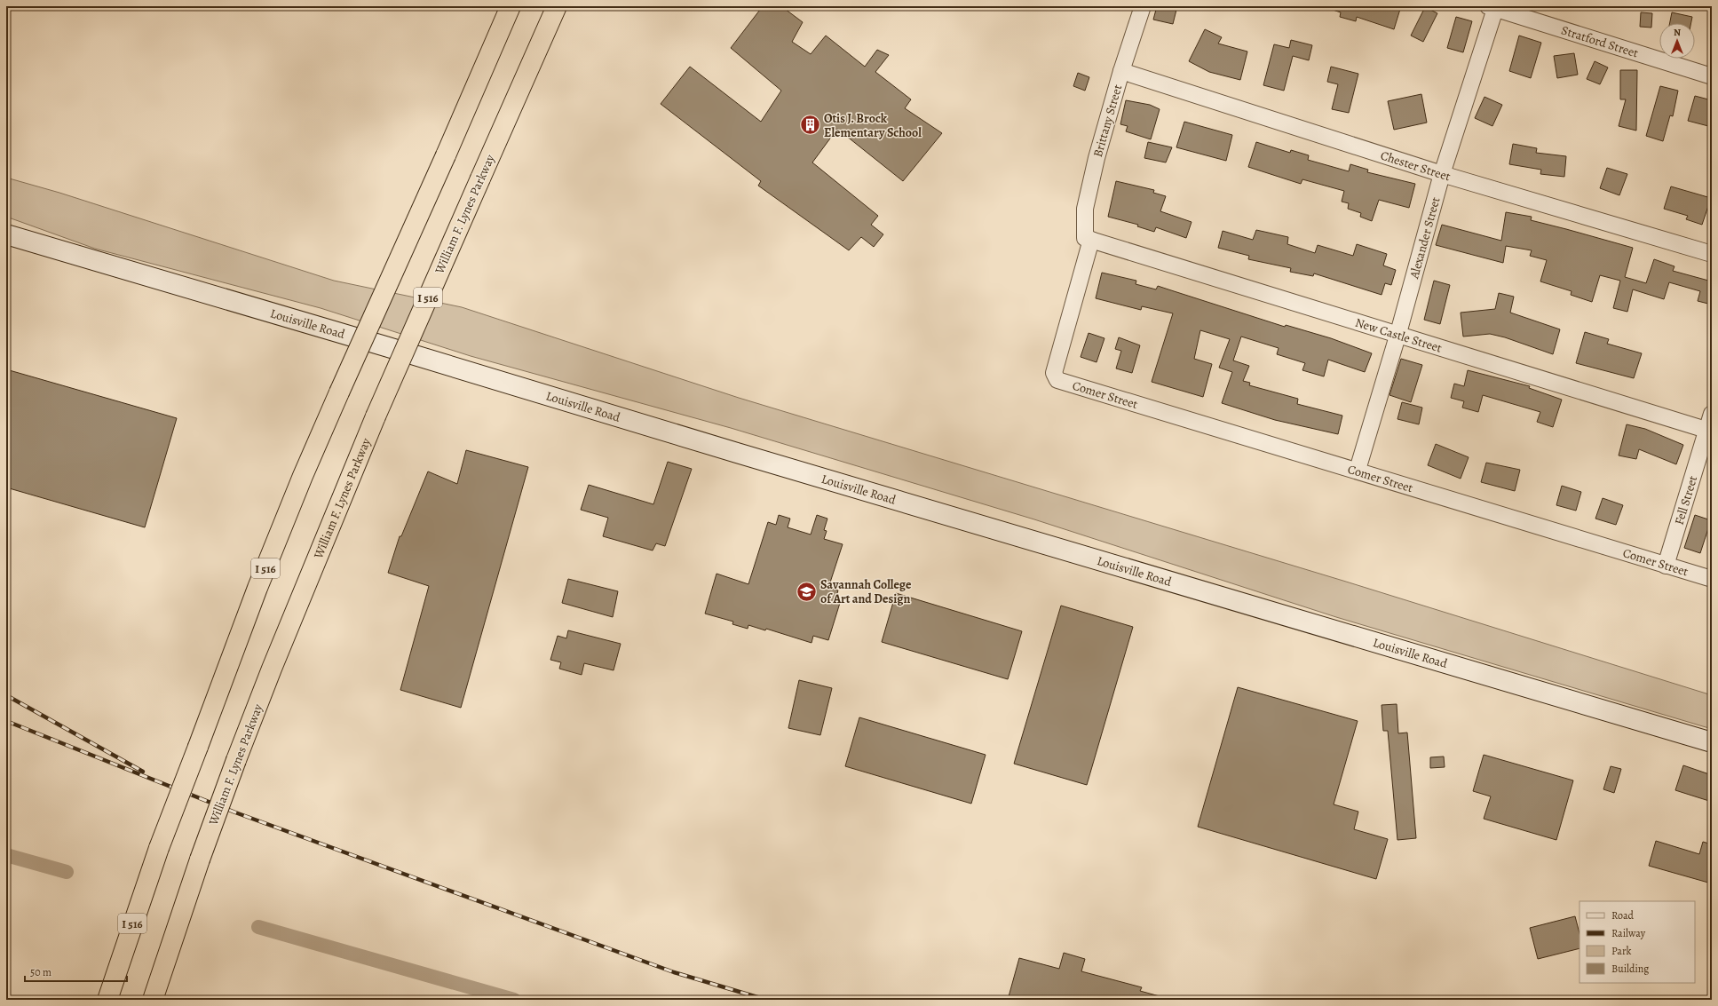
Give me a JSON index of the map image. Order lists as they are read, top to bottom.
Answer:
{
  "streets": {
    "highway": ["William F. Lynes Parkway", "I 516"],
    "main road": ["Louisville Road"],
    "street": [
      "Stratford Street",
      "Brittany Street",
      "Chester Street",
      "Alexander Street",
      "New Castle Street",
      "Comer Street",
      "Fell Street"
    ]
  },
  "crossings": [
    ["Stratford Street", "Alexander Street"],
    ["Brittany Street", "Chester Street"],
    ["Brittany Street", "New Castle Street"],
    ["Brittany Street", "Comer Street"],
    ["Chester Street", "Alexander Street"],
    ["Alexander Street", "New Castle Street"],
    ["Alexander Street", "Comer Street"],
    ["New Castle Street", "Fell Street"],
    ["Comer Street", "Fell Street"]
  ],
  "places": {
    "building": ["Otis J. Brock Elementary School"],
    "school or university": ["Savannah College of Art and Design"]
  },
  "legend": [
    "Road",
    "Railway",
    "Park",
    "Building"
  ],
  "scale_bar": "50 m",
  "north": "top"
}
